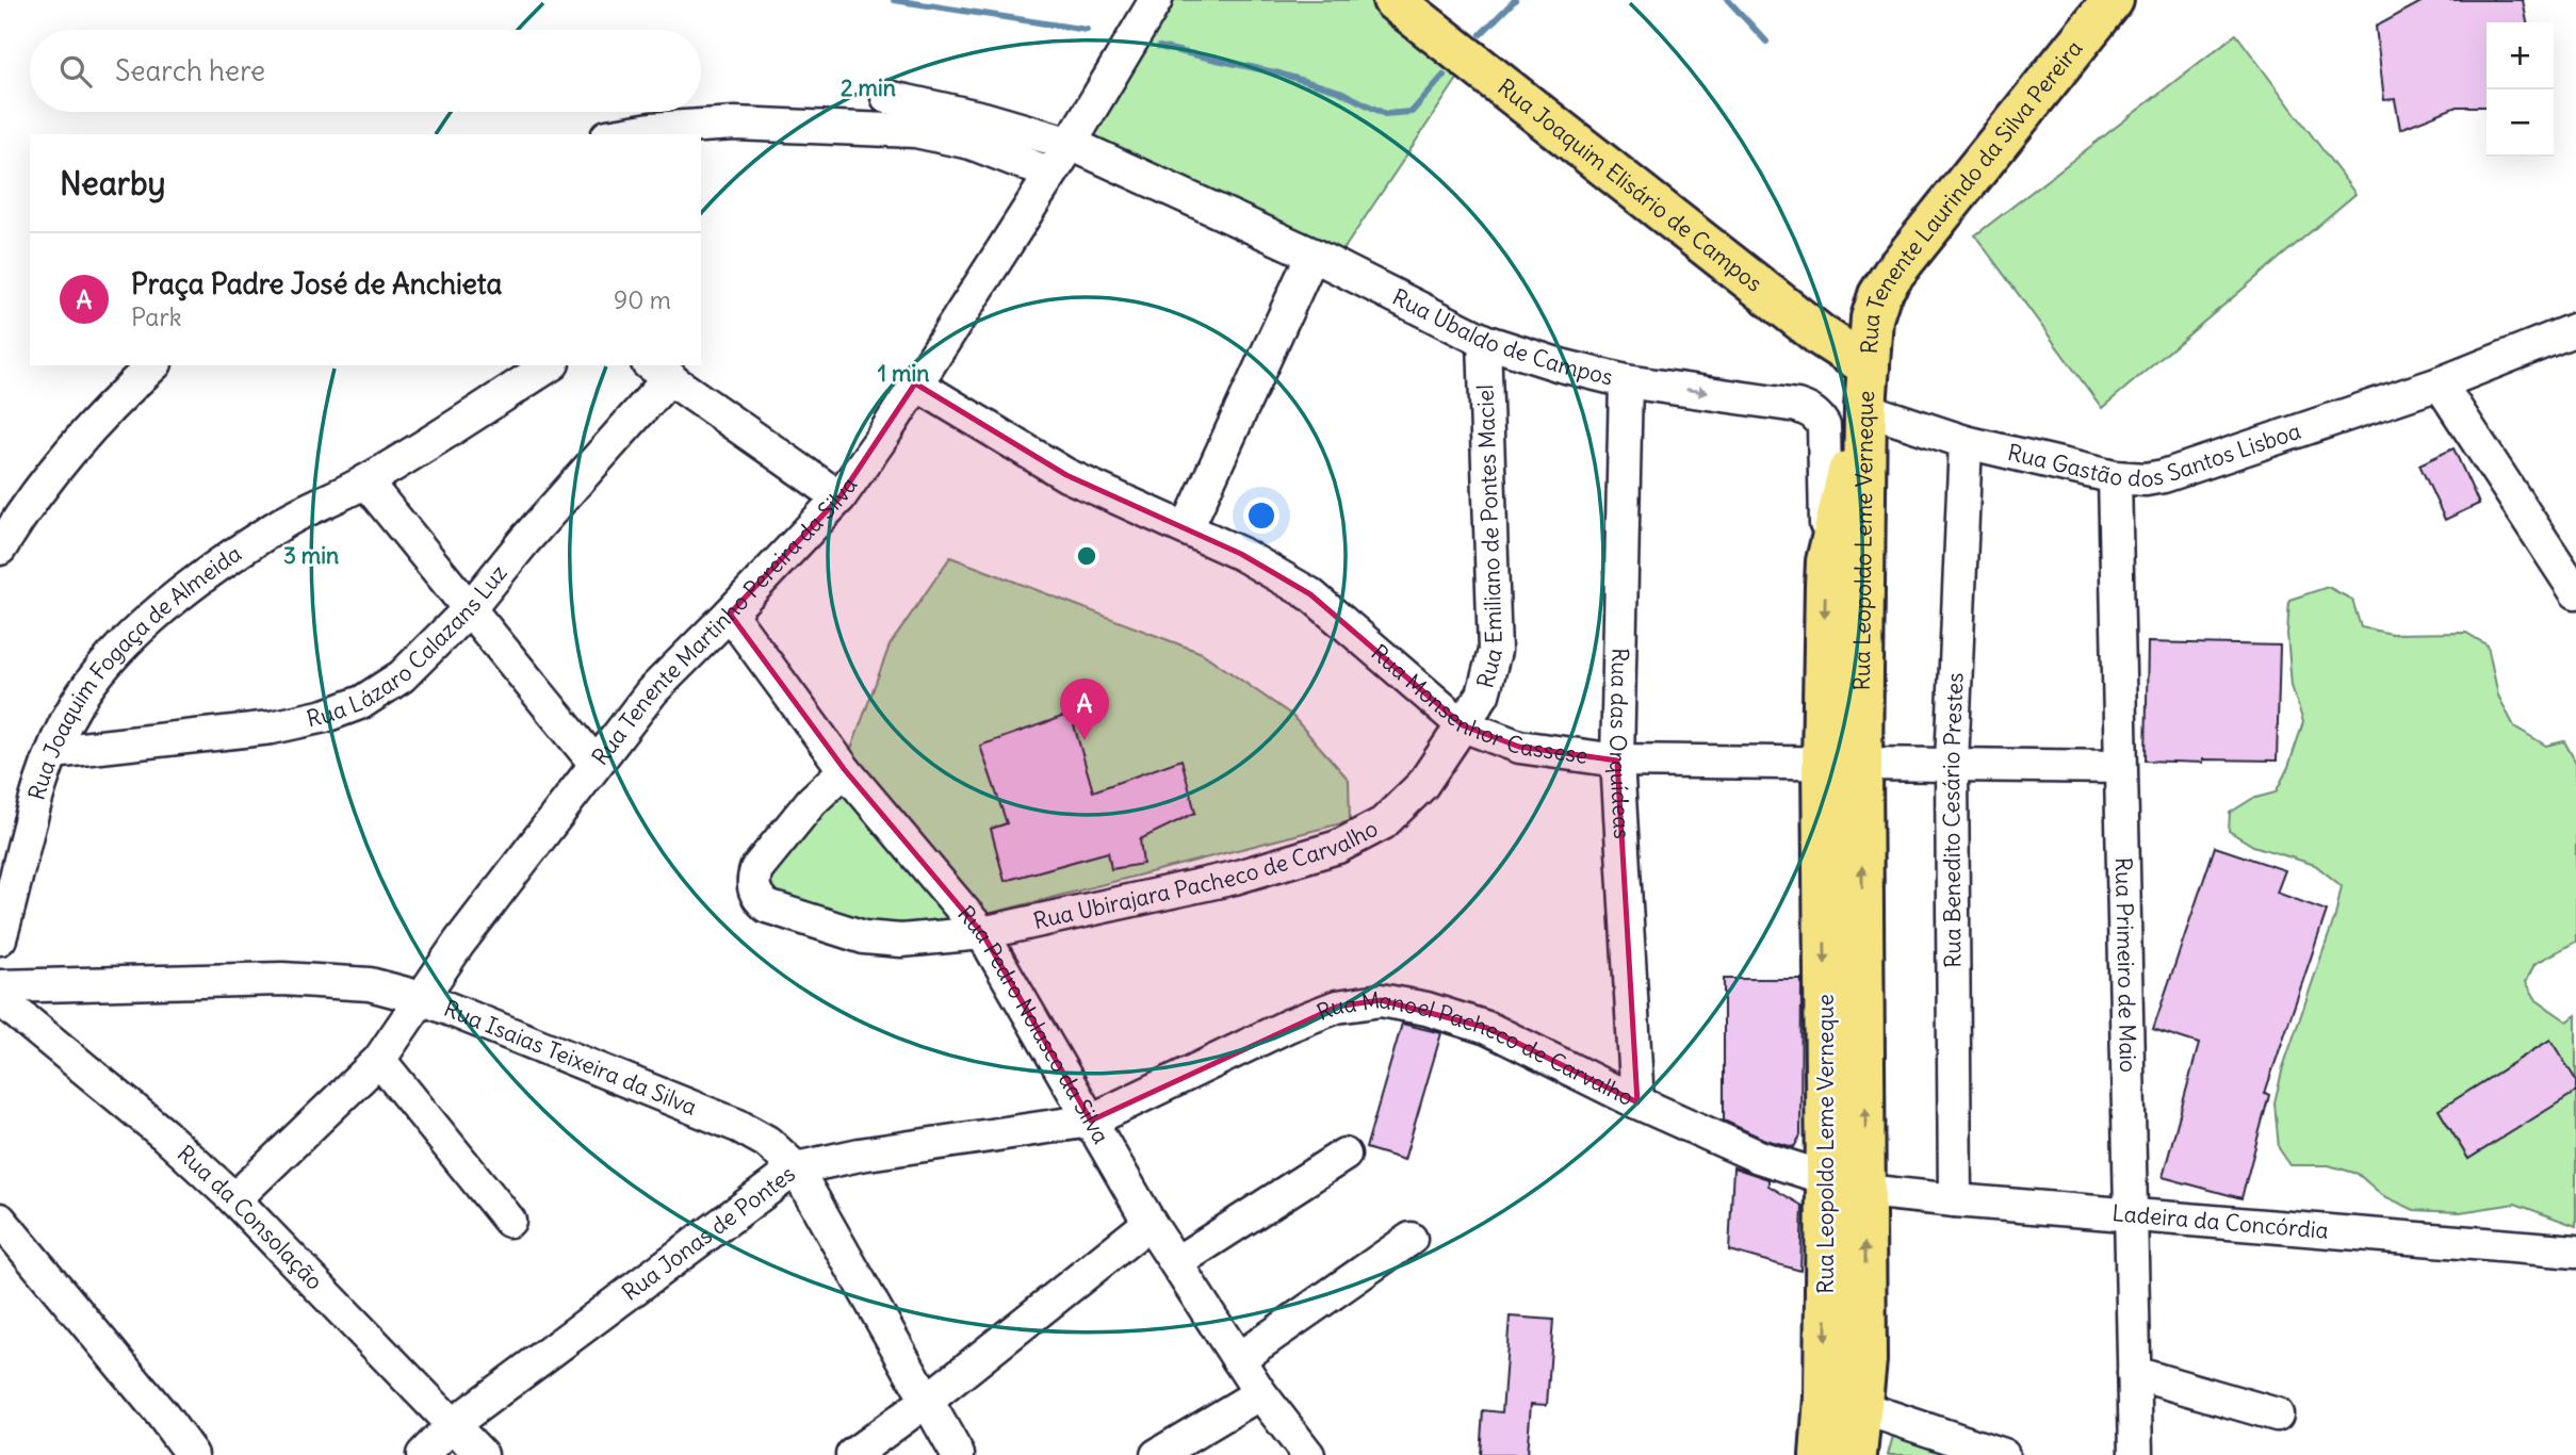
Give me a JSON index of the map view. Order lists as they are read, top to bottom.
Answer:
{
  "streets": {
    "main road": ["Rua Joaquim Elisário de Campos", "Rua Tenente Laurindo da Silva Pereira", "Rua Leopoldo Leme Verneque"],
    "street": [
      "Rua Ubaldo de Campos",
      "Rua Gastão dos Santos Lisboa",
      "Rua Emiliano de Pontes Maciel",
      "Rua Tenente Martinho Pereira da Silva",
      "Rua Lázaro Calazans Luz",
      "Rua Joaquim Fogaça de Almeida",
      "Rua Monsenhor Cassese",
      "Rua das Orquídeas",
      "Rua Benedito Cesário Prestes",
      "Rua Ubirajara Pacheco de Carvalho",
      "Rua Primeiro de Maio",
      "Rua Pedro Nolasco da Silva",
      "Rua Isaias Teixeira da Silva",
      "Rua Manoel Pacheco de Carvalho",
      "Rua da Consolação",
      "Ladeira da Concórdia",
      "Rua Jonas de Pontes"
    ]
  },
  "crossings": [
    ["Rua Joaquim Elisário de Campos", "Rua Tenente Laurindo da Silva Pereira"],
    ["Rua Tenente Laurindo da Silva Pereira", "Rua Gastão dos Santos Lisboa"],
    ["Rua Tenente Laurindo da Silva Pereira", "Rua Leopoldo Leme Verneque"],
    ["Rua Ubaldo de Campos", "Rua Emiliano de Pontes Maciel"],
    ["Rua Ubaldo de Campos", "Rua Leopoldo Leme Verneque"],
    ["Rua Ubaldo de Campos", "Rua Tenente Martinho Pereira da Silva"],
    ["Rua Ubaldo de Campos", "Rua das Orquídeas"],
    ["Rua Gastão dos Santos Lisboa", "Rua Leopoldo Leme Verneque"],
    ["Rua Gastão dos Santos Lisboa", "Rua Benedito Cesário Prestes"],
    ["Rua Gastão dos Santos Lisboa", "Rua Primeiro de Maio"],
    ["Rua Emiliano de Pontes Maciel", "Rua Monsenhor Cassese"],
    ["Rua Emiliano de Pontes Maciel", "Rua Ubirajara Pacheco de Carvalho"],
    ["Rua Leopoldo Leme Verneque", "Rua Monsenhor Cassese"],
    ["Rua Leopoldo Leme Verneque", "Rua Manoel Pacheco de Carvalho"],
    ["Rua Leopoldo Leme Verneque", "Ladeira da Concórdia"],
    ["Rua Tenente Martinho Pereira da Silva", "Rua Monsenhor Cassese"],
    ["Rua Tenente Martinho Pereira da Silva", "Rua Pedro Nolasco da Silva"],
    ["Rua Tenente Martinho Pereira da Silva", "Rua Isaias Teixeira da Silva"],
    ["Rua Tenente Martinho Pereira da Silva", "Rua da Consolação"],
    ["Rua Lázaro Calazans Luz", "Rua Joaquim Fogaça de Almeida"],
    ["Rua Monsenhor Cassese", "Rua das Orquídeas"],
    ["Rua Monsenhor Cassese", "Rua Benedito Cesário Prestes"],
    ["Rua Monsenhor Cassese", "Rua Ubirajara Pacheco de Carvalho"],
    ["Rua Monsenhor Cassese", "Rua Primeiro de Maio"],
    ["Rua das Orquídeas", "Rua Manoel Pacheco de Carvalho"],
    ["Rua Benedito Cesário Prestes", "Ladeira da Concórdia"],
    ["Rua Ubirajara Pacheco de Carvalho", "Rua Pedro Nolasco da Silva"],
    ["Rua Primeiro de Maio", "Ladeira da Concórdia"],
    ["Rua Pedro Nolasco da Silva", "Rua Manoel Pacheco de Carvalho"],
    ["Rua Pedro Nolasco da Silva", "Rua Jonas de Pontes"],
    ["Rua Isaias Teixeira da Silva", "Rua Jonas de Pontes"],
    ["Rua Manoel Pacheco de Carvalho", "Ladeira da Concórdia"],
    ["Rua Manoel Pacheco de Carvalho", "Rua Jonas de Pontes"],
    ["Rua da Consolação", "Rua Jonas de Pontes"]
  ],
  "page": {
    "map_buttons": ["+", "−"],
    "search": "Search here",
    "heading": "Nearby",
    "list": [
      {
        "mark": "A",
        "name": "Praça Padre José de Anchieta",
        "note": "Park",
        "value": "90 m"
      }
    ],
    "pins": "A"
  },
  "rings": ["2 min", "1 min", "3 min"]
}
